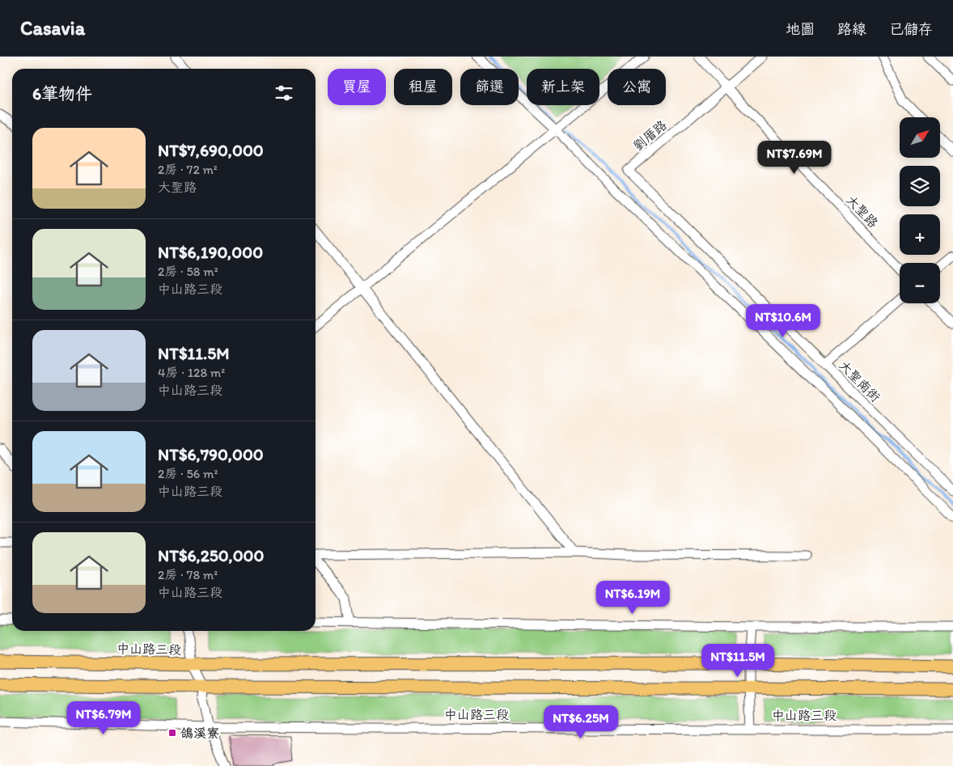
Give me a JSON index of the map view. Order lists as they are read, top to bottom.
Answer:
{
  "streets": {
    "main road": ["中山路三段"],
    "street": ["劉厝路", "大聖路", "大聖南街"]
  },
  "crossings": [
    ["劉厝路", "大聖路"],
    ["劉厝路", "大聖南街"]
  ],
  "places": {
    "transit": ["鴿溪寮"]
  },
  "north": "top right",
  "page": {
    "header": "Casavia",
    "nav": ["地圖", "路線", "已儲存"],
    "chip": [
      "買屋",
      "租屋",
      "篩選",
      "新上架",
      "公寓"
    ],
    "heading": "6筆物件",
    "map_buttons": ["+", "−"],
    "list": [
      {
        "name": "NT$7,690,000",
        "note": "2房 · 72 m² · 大聖路"
      },
      {
        "name": "NT$6,190,000",
        "note": "2房 · 58 m² · 中山路三段"
      },
      {
        "name": "NT$11.5M",
        "note": "4房 · 128 m² · 中山路三段"
      },
      {
        "name": "NT$6,790,000",
        "note": "2房 · 56 m² · 中山路三段"
      },
      {
        "name": "NT$6,250,000",
        "note": "2房 · 78 m² · 中山路三段"
      }
    ],
    "price": [
      "NT$7.69M",
      "NT$10.6M",
      "NT$6.19M",
      "NT$11.5M",
      "NT$6.79M",
      "NT$6.25M"
    ]
  }
}
